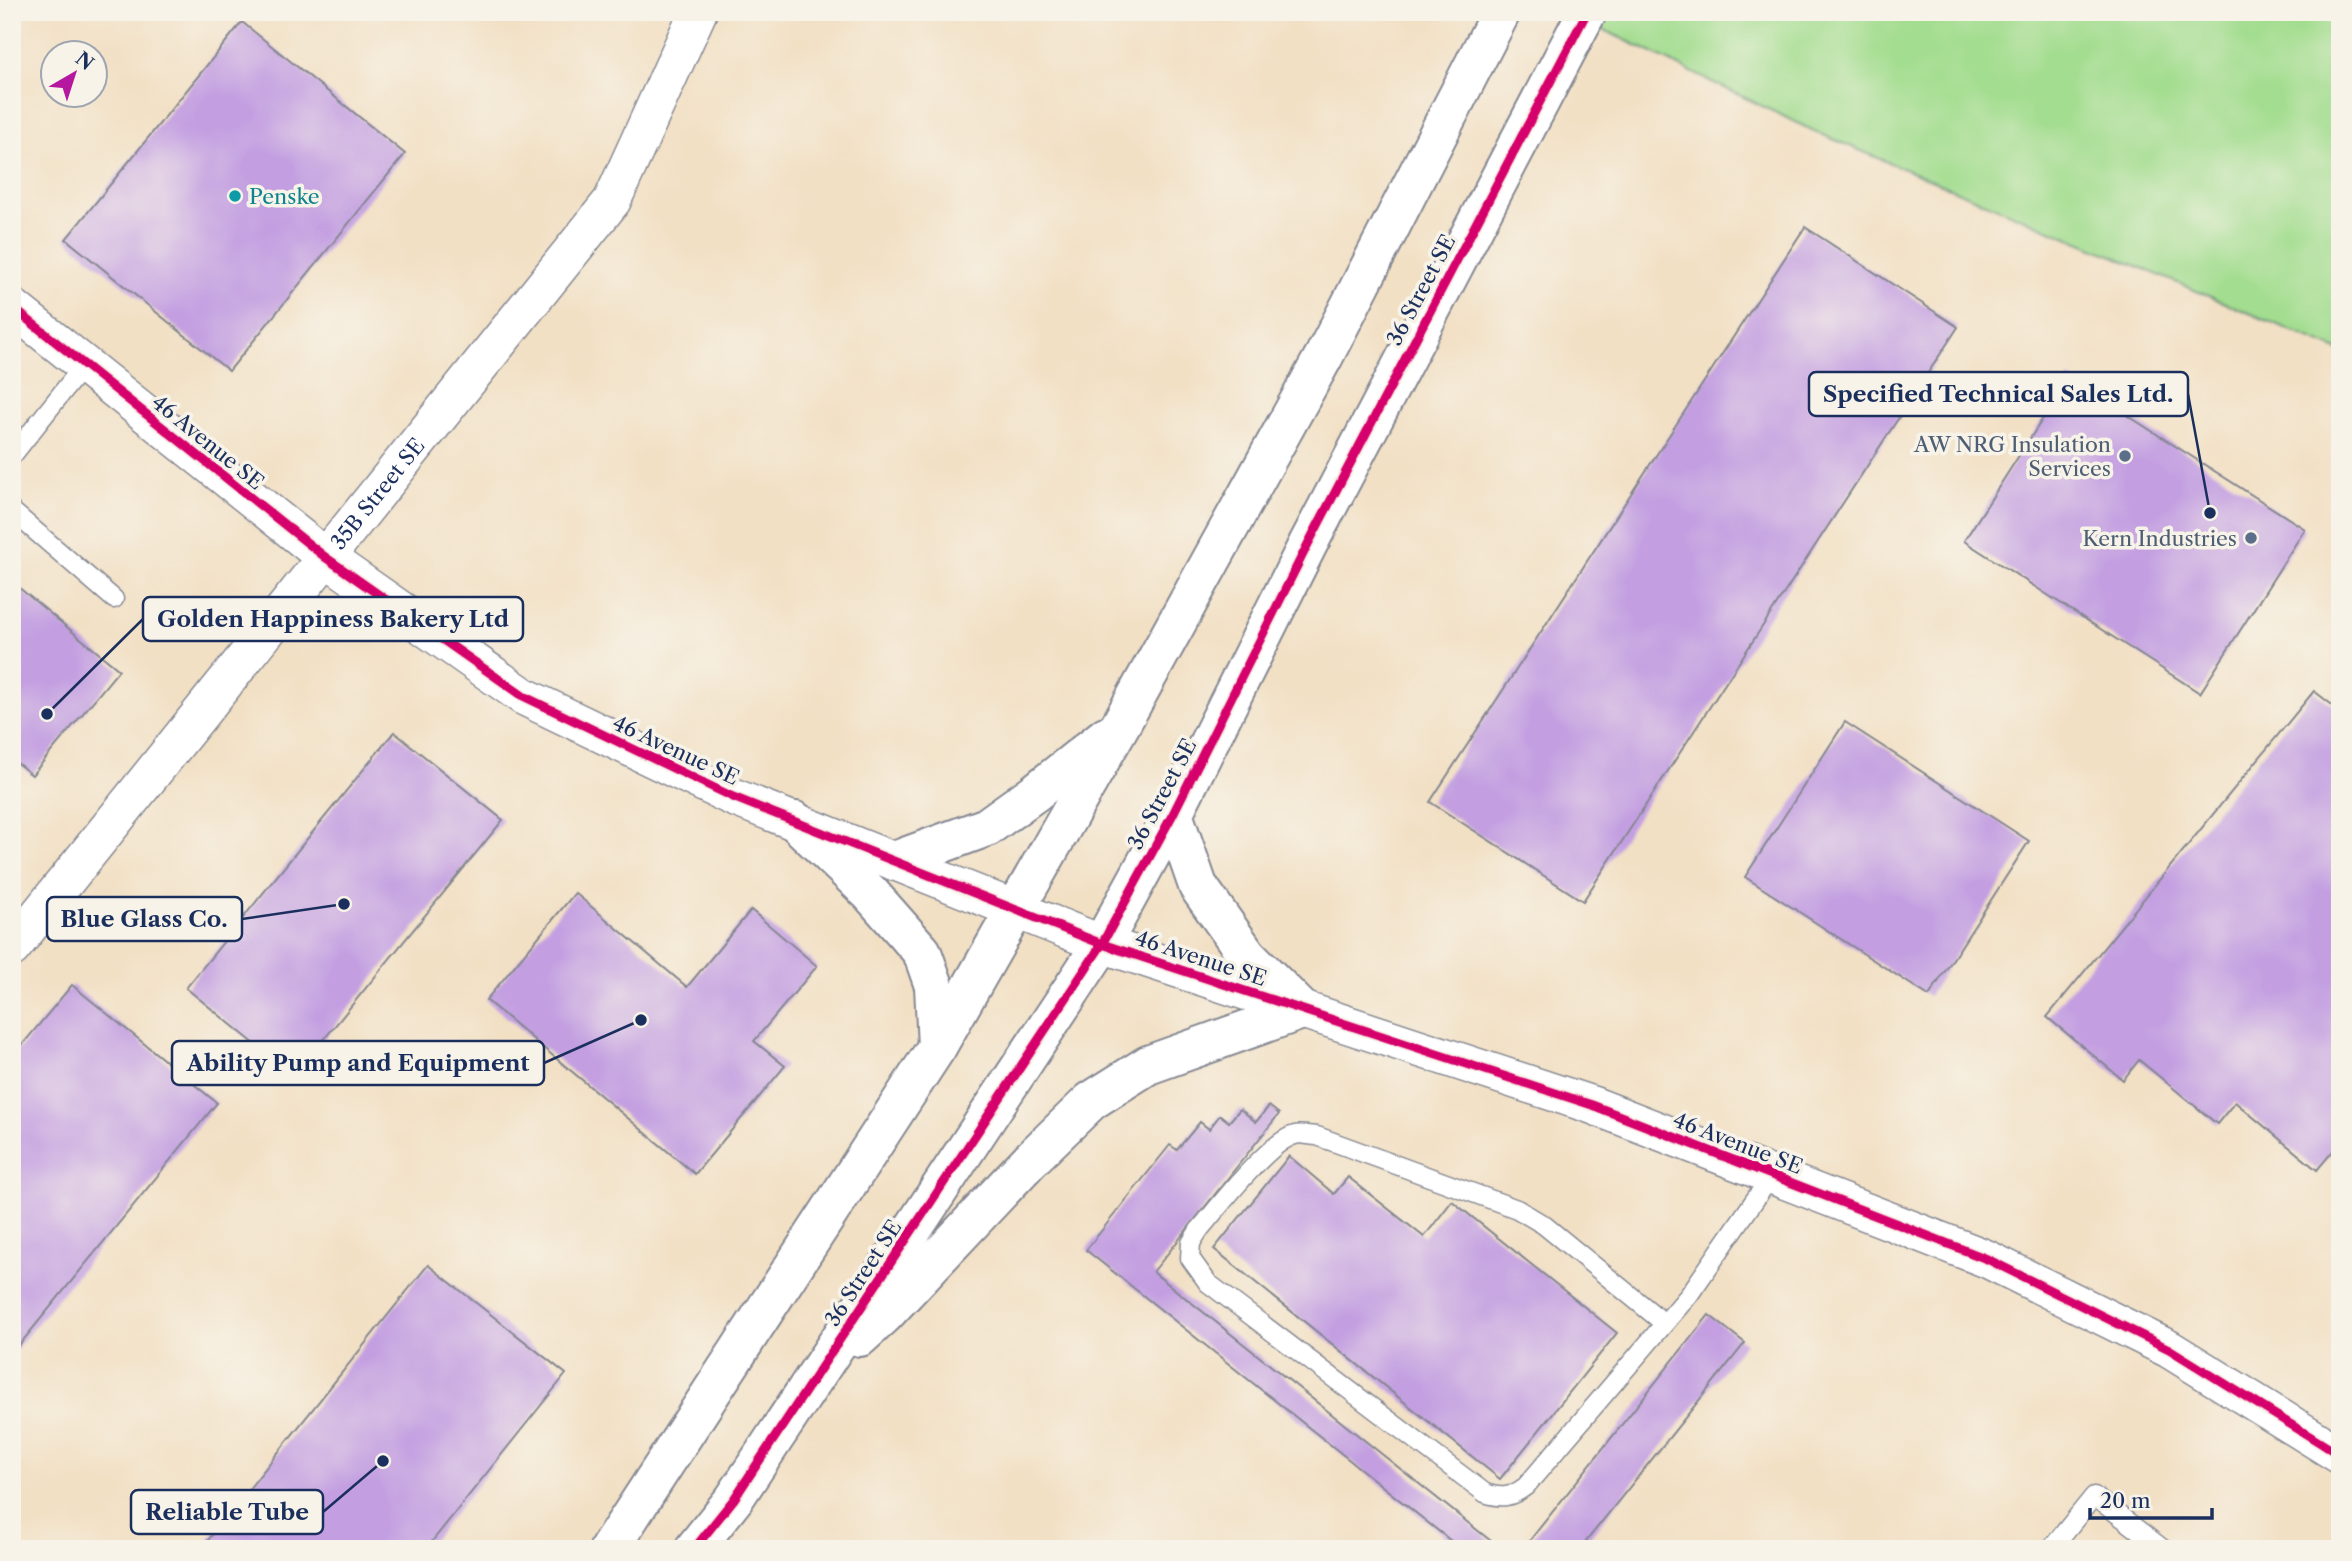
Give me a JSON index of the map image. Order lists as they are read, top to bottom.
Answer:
{
  "streets": {
    "street": ["36 Street SE", "46 Avenue SE", "35B Street SE"]
  },
  "crossings": [
    ["36 Street SE", "46 Avenue SE"],
    ["46 Avenue SE", "35B Street SE"]
  ],
  "places": [
    "Penske",
    "AW NRG Insulation Services",
    "Specified Technical Sales Ltd.",
    "Kern Industries",
    "Golden Happiness Bakery Ltd",
    "Blue Glass Co.",
    "Ability Pump and Equipment",
    "Reliable Tube"
  ],
  "scale_bar": "20 m",
  "north": "top right"
}
